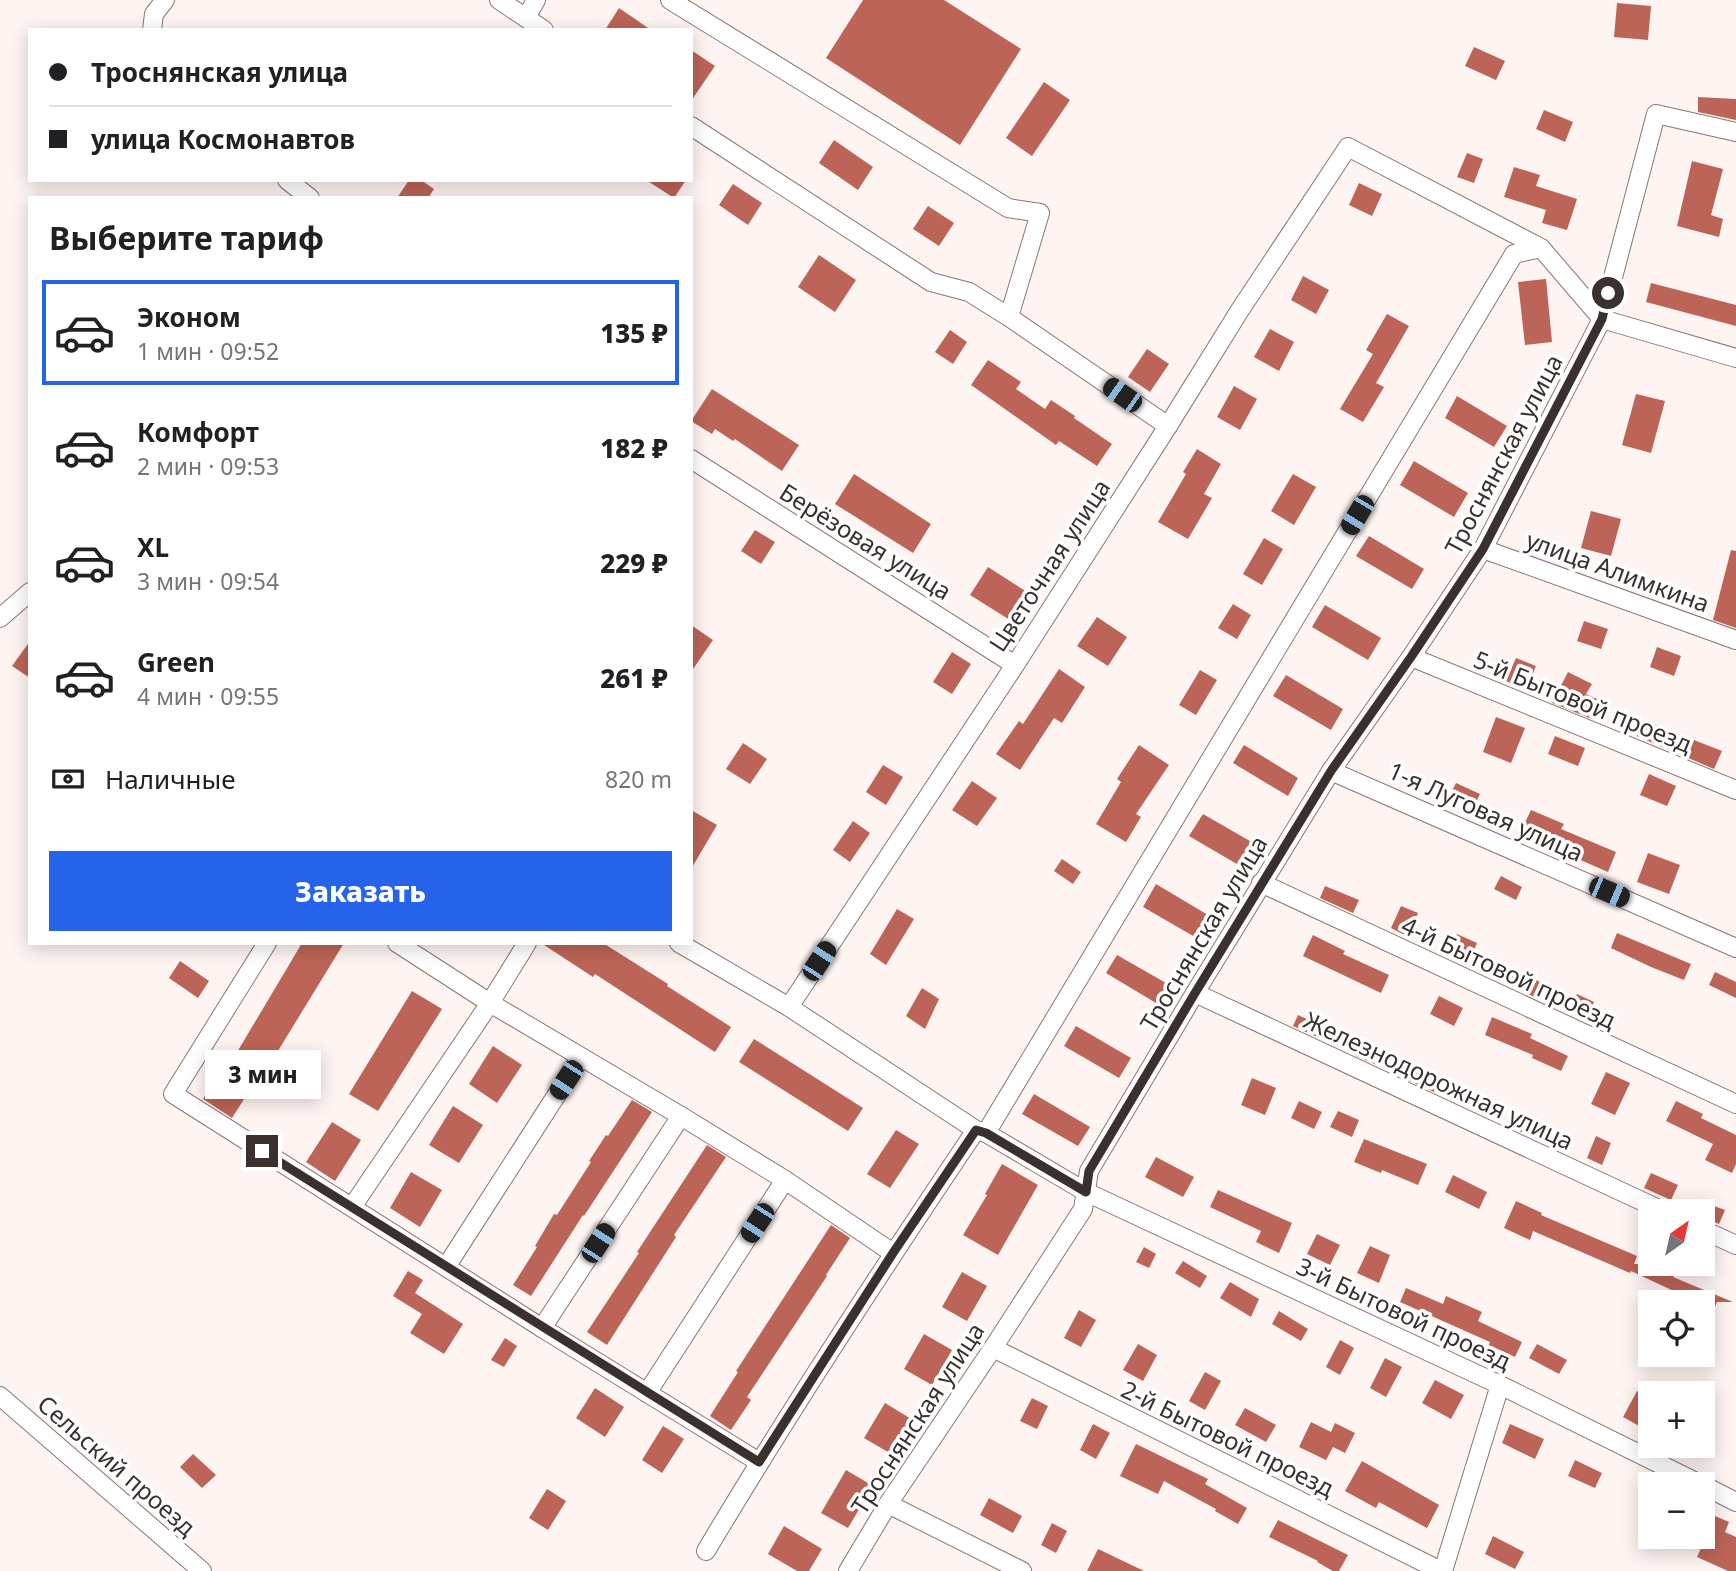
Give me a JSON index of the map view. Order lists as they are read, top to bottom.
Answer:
{
  "streets": {
    "street": [
      "Троснянская улица",
      "Берёзовая улица",
      "Цветочная улица",
      "улица Алимкина",
      "5-й Бытовой проезд",
      "1-я Луговая улица",
      "4-й Бытовой проезд",
      "Железнодорожная улица",
      "3-й Бытовой проезд",
      "2-й Бытовой проезд",
      "Сельский проезд"
    ]
  },
  "crossings": [
    ["Троснянская улица", "улица Алимкина"],
    ["Троснянская улица", "5-й Бытовой проезд"],
    ["Троснянская улица", "1-я Луговая улица"],
    ["Троснянская улица", "4-й Бытовой проезд"],
    ["Троснянская улица", "Железнодорожная улица"],
    ["Троснянская улица", "3-й Бытовой проезд"],
    ["Троснянская улица", "2-й Бытовой проезд"],
    ["Берёзовая улица", "Цветочная улица"],
    ["Цветочная улица", "3-й Бытовой проезд"]
  ],
  "north": "top right",
  "page": {
    "banner": ["Троснянская улица", "улица Космонавтов"],
    "heading": "Выберите тариф",
    "list": [
      {
        "name": "Эконом",
        "note": "1 мин · 09:52",
        "value": "135 ₽"
      },
      {
        "name": "Комфорт",
        "note": "2 мин · 09:53",
        "value": "182 ₽"
      },
      {
        "name": "XL",
        "note": "3 мин · 09:54",
        "value": "229 ₽"
      },
      {
        "name": "Green",
        "note": "4 мин · 09:55",
        "value": "261 ₽"
      }
    ],
    "pay": ["Наличные", "820 m"],
    "buttons": "Заказать",
    "bubble": "3 мин",
    "map_buttons": ["+", "−"]
  }
}
